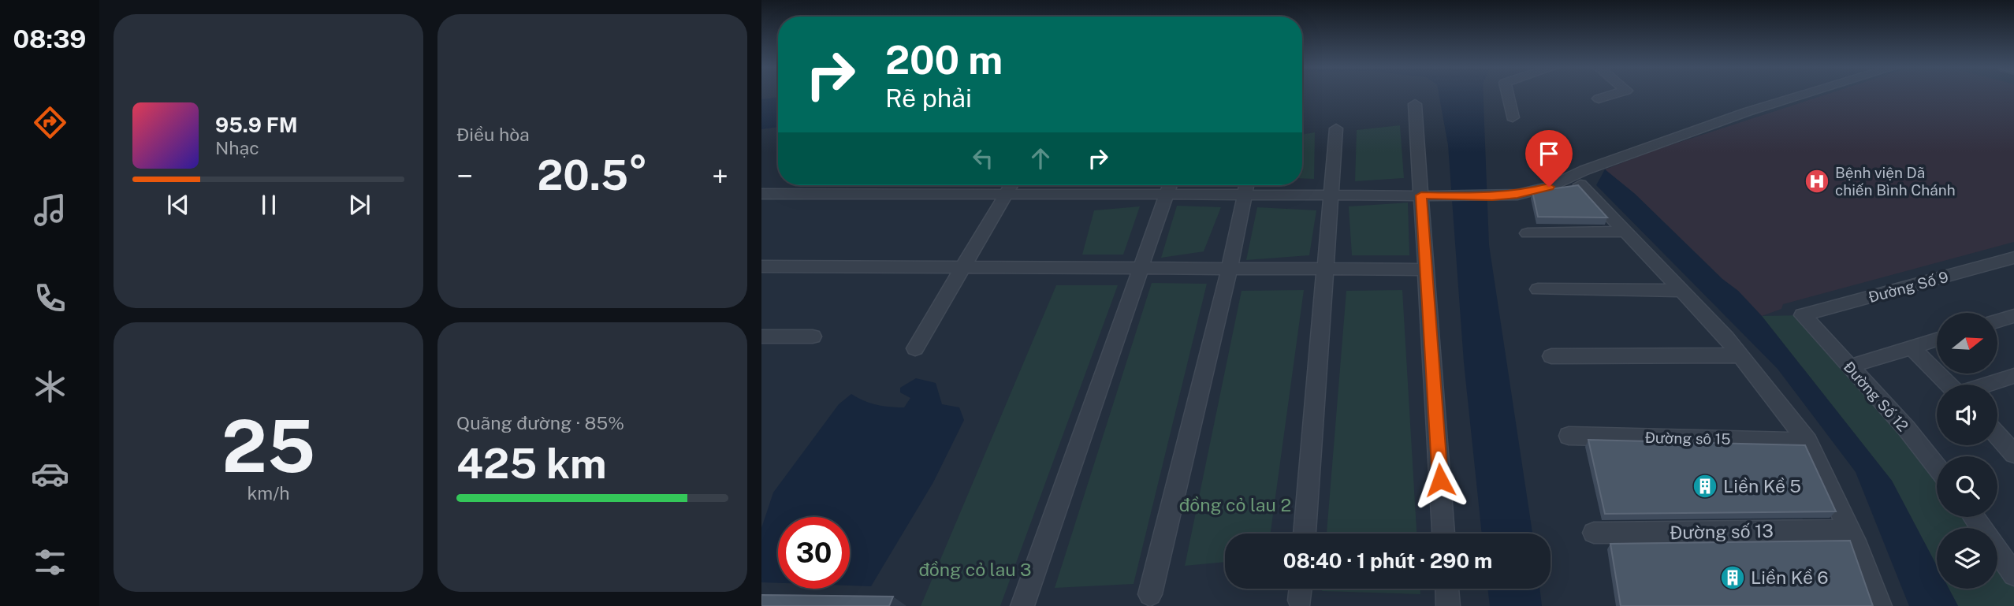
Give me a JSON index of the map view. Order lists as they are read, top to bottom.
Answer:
{
  "streets": {
    "street": [
      "Đường Số 9",
      "Đường Số 12",
      "Đường sô 15",
      "Đường số 13"
    ]
  },
  "crossings": [
    ["Đường Số 9", "Đường Số 12"]
  ],
  "parks": ["đồng cỏ lau 2", "đồng cỏ lau 3"],
  "places": {
    "hospital": ["Bệnh viện Dã chiến Bình Chánh"],
    "building": ["Liền Kề 5", "Liền Kề 6"]
  },
  "north": "right",
  "page": {
    "tabs": "08:39",
    "tile": [
      "Điều hòa",
      ["25", "km/h"],
      ["Quãng đường · 85%", "425 km"]
    ],
    "turn": ["200 m", "Rẽ phải"],
    "song": ["95.9 FM", "Nhạc"],
    "heat": ["−", "20.5°", "+"],
    "limit": "30",
    "trip": "08:40 · 1 phút · 290 m"
  }
}
